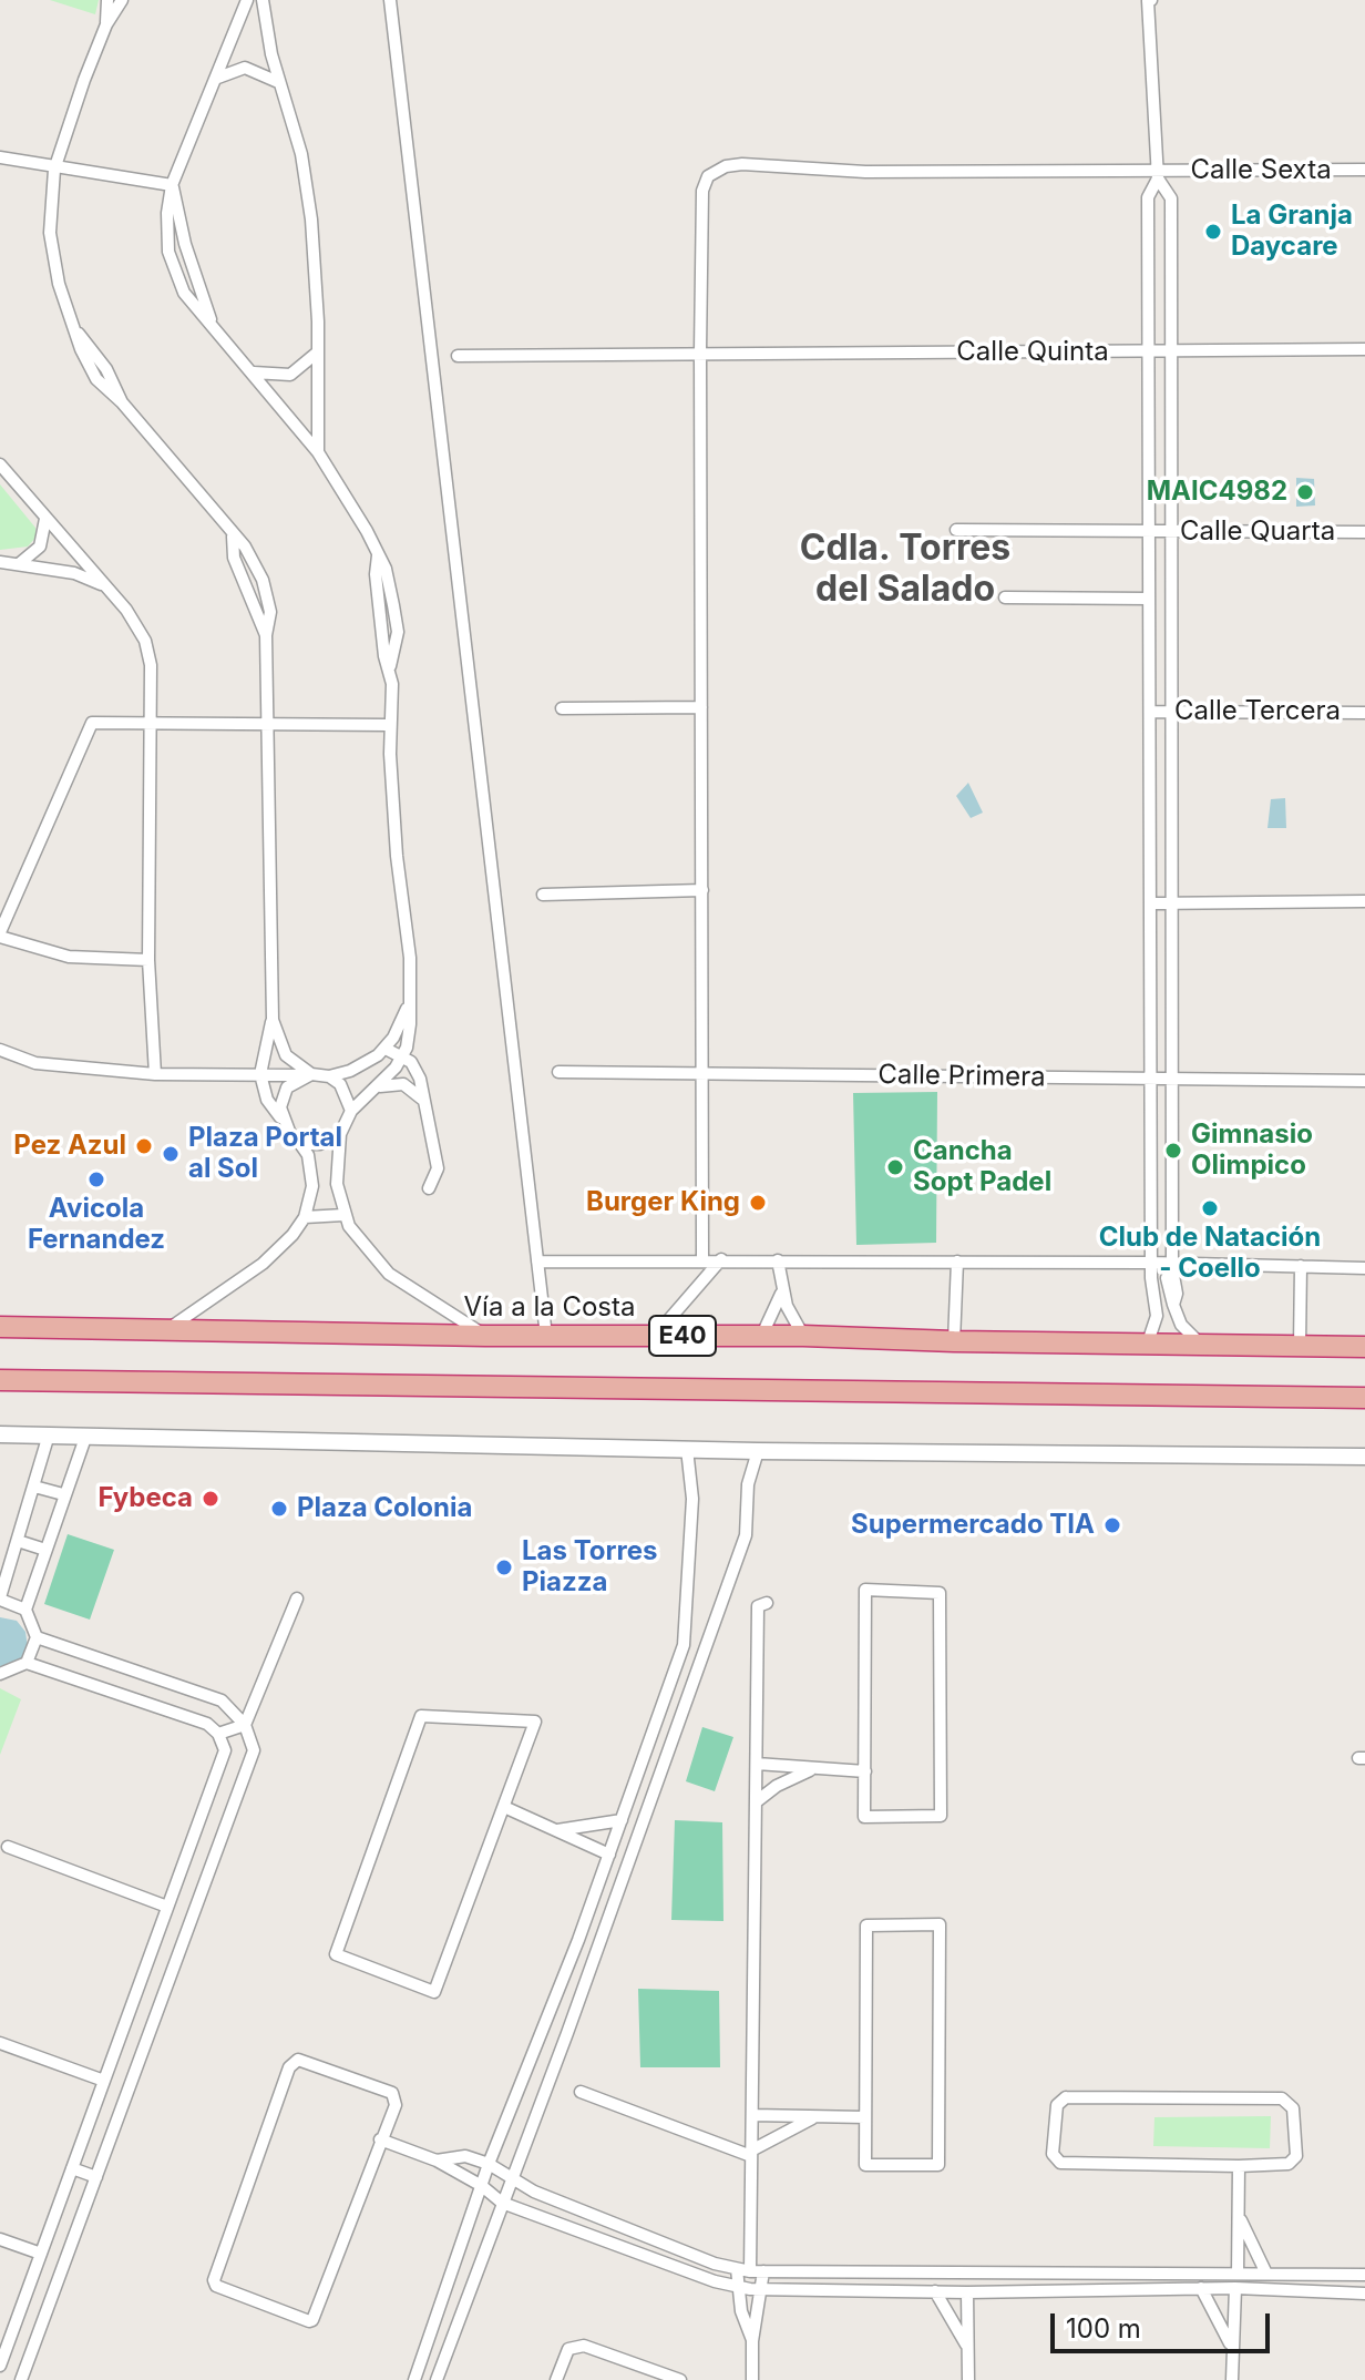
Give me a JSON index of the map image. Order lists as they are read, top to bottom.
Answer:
{
  "streets": {
    "highway": ["Vía a la Costa", "E40"],
    "street": [
      "Calle Sexta",
      "Calle Quinta",
      "Calle Quarta",
      "Calle Tercera",
      "Calle Primera"
    ]
  },
  "crossings": [
    ["Calle Sexta", "Calle Quinta"]
  ],
  "districts": ["Cdla. Torres del Salado"],
  "places": [
    "La Granja Daycare",
    "MAIC4982",
    "Pez Azul",
    "Gimnasio Olimpico",
    "Plaza Portal al Sol",
    "Cancha Sopt Padel",
    "Avicola Fernandez",
    "Burger King",
    "Club de Natación - Coello",
    "Fybeca",
    "Plaza Colonia",
    "Supermercado TIA",
    "Las Torres Piazza"
  ],
  "scale_bar": "100 m"
}
